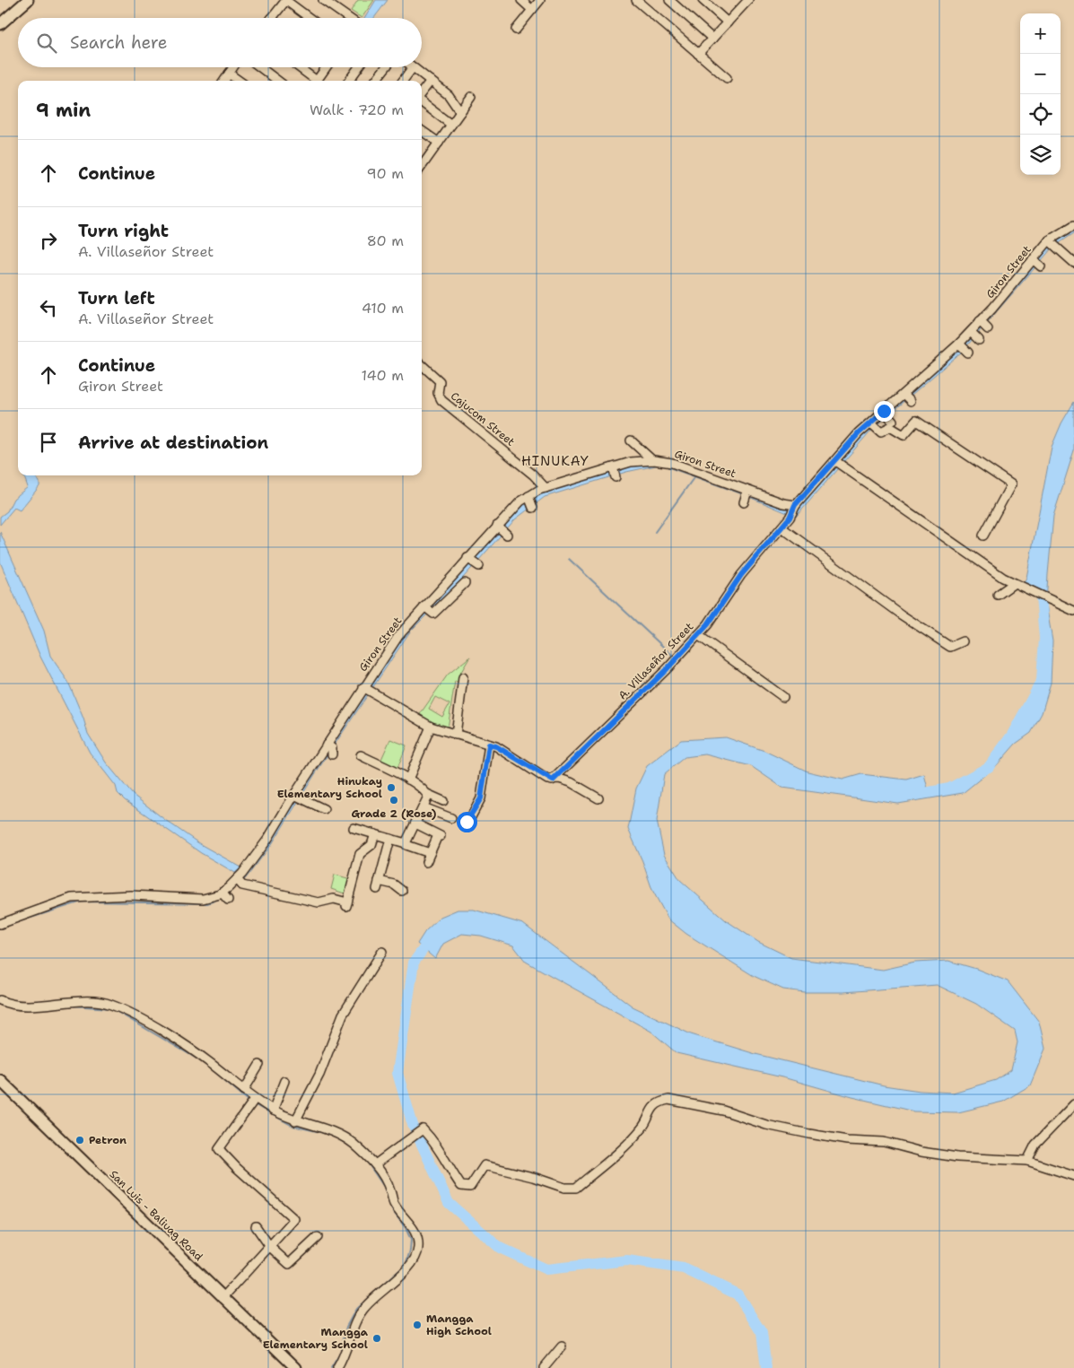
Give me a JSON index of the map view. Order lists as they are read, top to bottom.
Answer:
{
  "streets": {
    "main road": ["San Luis - Baliuag Road"],
    "street": ["Giron Street", "Cajucom Street", "A. Villaseñor Street"]
  },
  "crossings": [
    ["Giron Street", "Cajucom Street"],
    ["Giron Street", "A. Villaseñor Street"]
  ],
  "districts": ["HINUKAY"],
  "places": [
    "Hinukay Elementary School",
    "Grade 2 (Rose)",
    "Petron",
    "Mangga High School",
    "Mangga Elementary School"
  ],
  "page": {
    "map_buttons": ["+", "−"],
    "search": "Search here",
    "heading": ["9 min", "Walk · 720 m"],
    "list": [
      ["Continue", "90 m"],
      ["Turn right", "A. Villaseñor Street", "80 m"],
      ["Turn left", "A. Villaseñor Street", "410 m"],
      ["Continue", "Giron Street", "140 m"],
      "Arrive at destination"
    ]
  }
}
